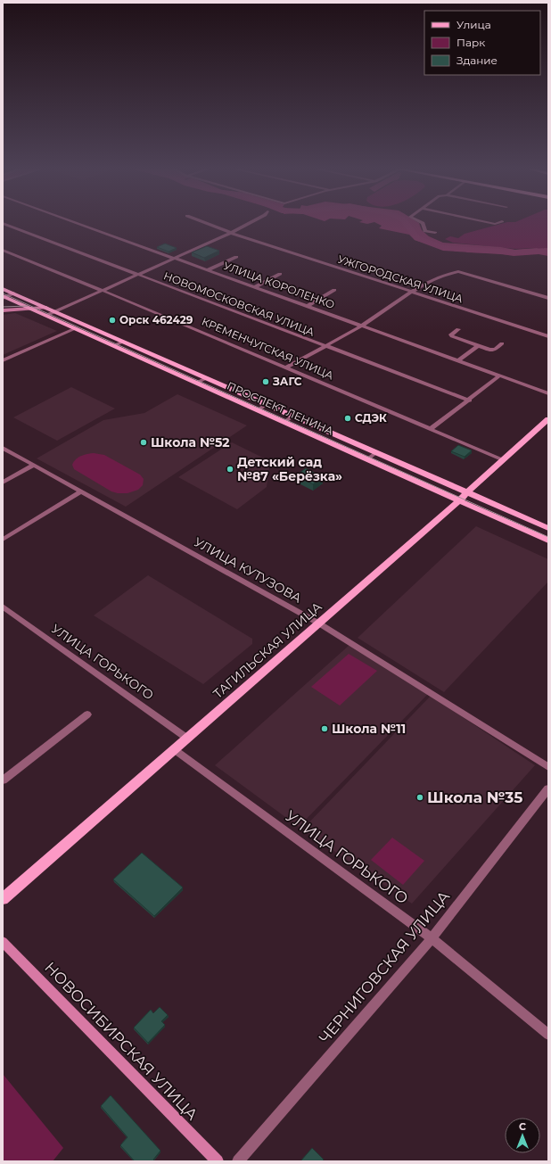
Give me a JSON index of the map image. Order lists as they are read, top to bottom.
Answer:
{
  "streets": {
    "main road": ["ПРОСПЕКТ ЛЕНИНА", "ТАГИЛЬСКАЯ УЛИЦА", "НОВОСИБИРСКАЯ УЛИЦА"],
    "street": [
      "УЖГОРОДСКАЯ УЛИЦА",
      "УЛИЦА КОРОЛЕНКО",
      "НОВОМОСКОВСКАЯ УЛИЦА",
      "КРЕМЕНЧУГСКАЯ УЛИЦА",
      "УЛИЦА КУТУЗОВА",
      "УЛИЦА ГОРЬКОГО",
      "ЧЕРНИГОВСКАЯ УЛИЦА"
    ]
  },
  "crossings": [
    ["КРЕМЕНЧУГСКАЯ УЛИЦА", "ТАГИЛЬСКАЯ УЛИЦА"],
    ["ПРОСПЕКТ ЛЕНИНА", "ТАГИЛЬСКАЯ УЛИЦА"],
    ["УЛИЦА КУТУЗОВА", "ТАГИЛЬСКАЯ УЛИЦА"],
    ["ТАГИЛЬСКАЯ УЛИЦА", "УЛИЦА ГОРЬКОГО"],
    ["УЛИЦА ГОРЬКОГО", "ЧЕРНИГОВСКАЯ УЛИЦА"]
  ],
  "places": [
    "Орск 462429",
    "ЗАГС",
    "СДЭК",
    "Школа №52",
    "Детский сад №87 «Берёзка»",
    "Школа №11",
    "Школа №35"
  ],
  "legend": ["Улица", "Парк", "Здание"],
  "north": "top"
}
